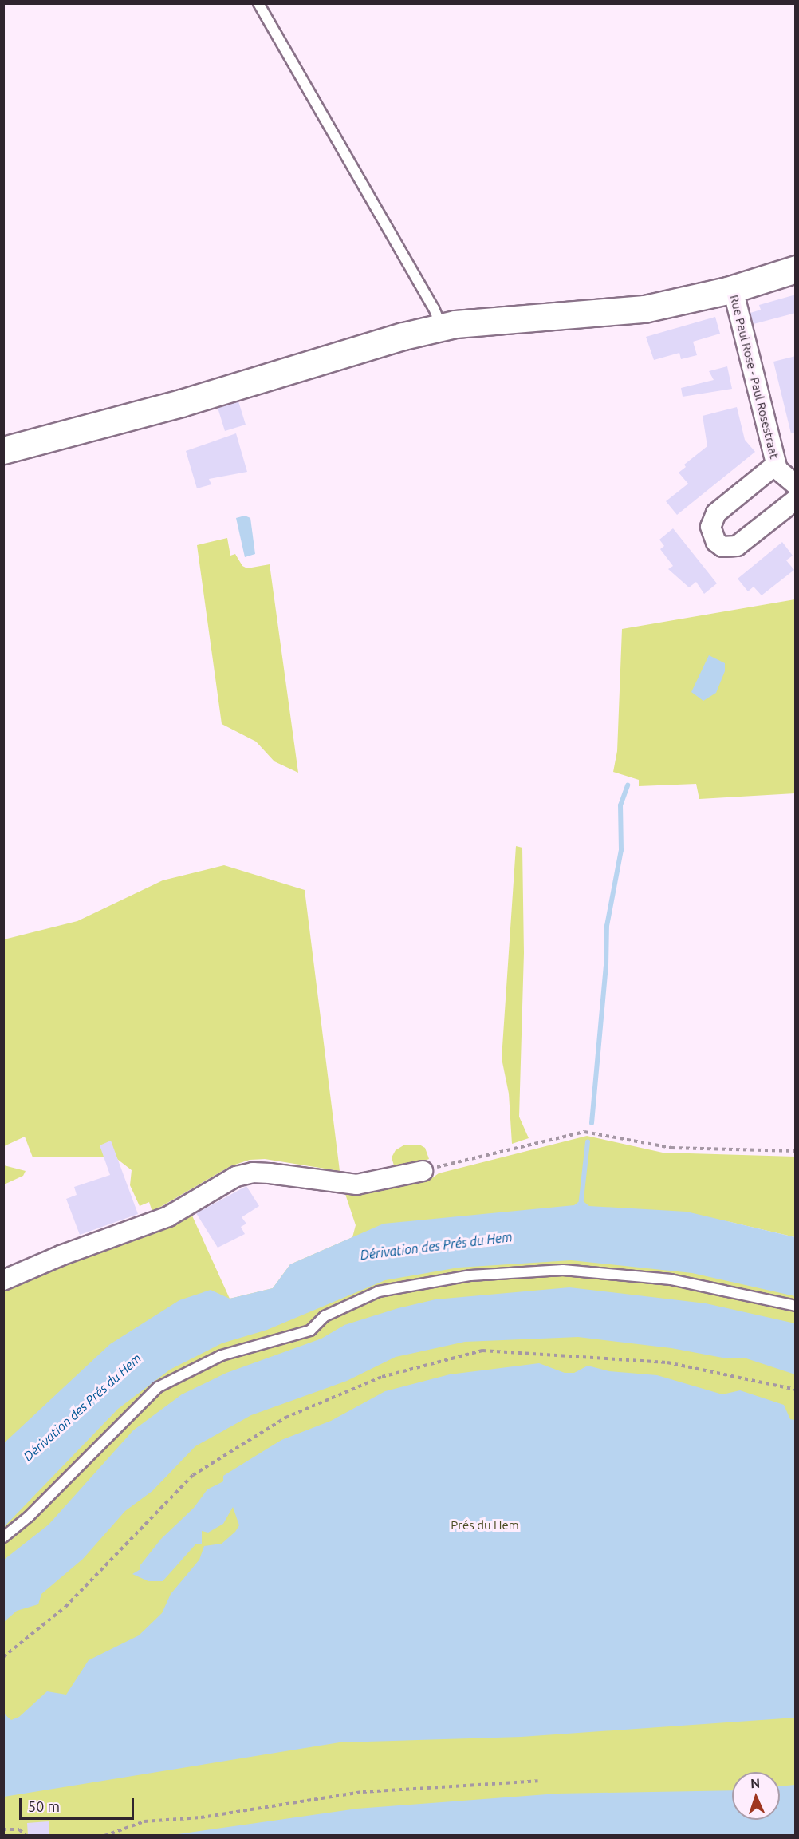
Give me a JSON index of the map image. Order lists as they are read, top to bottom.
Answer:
{
  "streets": {
    "street": ["Rue Paul Rose - Paul Rosestraat"]
  },
  "water": ["Dérivation des Prés du Hem"],
  "parks": ["Prés du Hem"],
  "scale_bar": "50 m",
  "north": "top"
}
